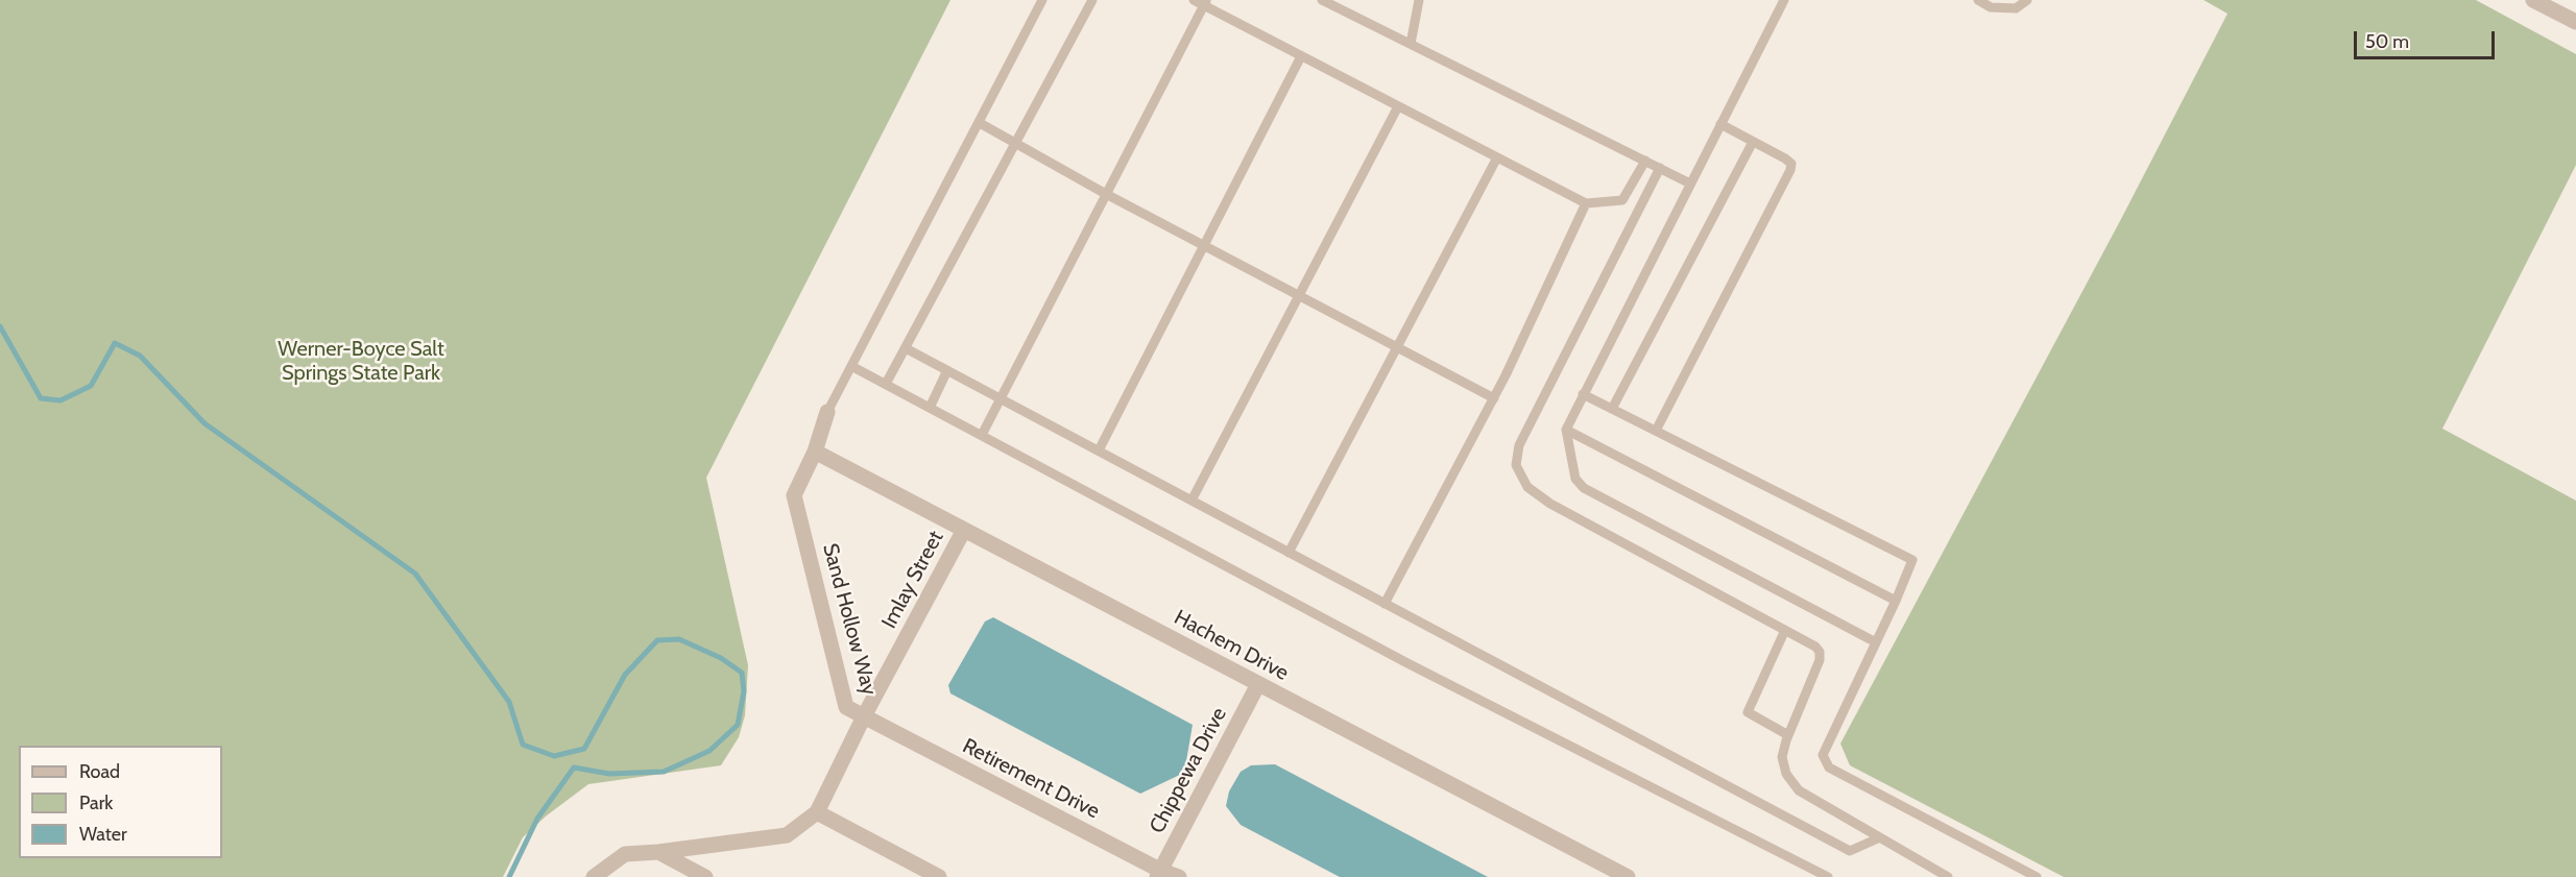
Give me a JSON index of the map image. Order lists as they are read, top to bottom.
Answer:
{
  "streets": {
    "street": [
      "Imlay Street",
      "Sand Hollow Way",
      "Hachem Drive",
      "Chippewa Drive",
      "Retirement Drive"
    ]
  },
  "crossings": [
    ["Imlay Street", "Sand Hollow Way"],
    ["Imlay Street", "Hachem Drive"],
    ["Imlay Street", "Retirement Drive"],
    ["Sand Hollow Way", "Hachem Drive"],
    ["Sand Hollow Way", "Retirement Drive"],
    ["Hachem Drive", "Chippewa Drive"],
    ["Chippewa Drive", "Retirement Drive"]
  ],
  "parks": ["Werner-Boyce Salt Springs State Park"],
  "legend": ["Road", "Park", "Water"],
  "scale_bar": "50 m"
}
